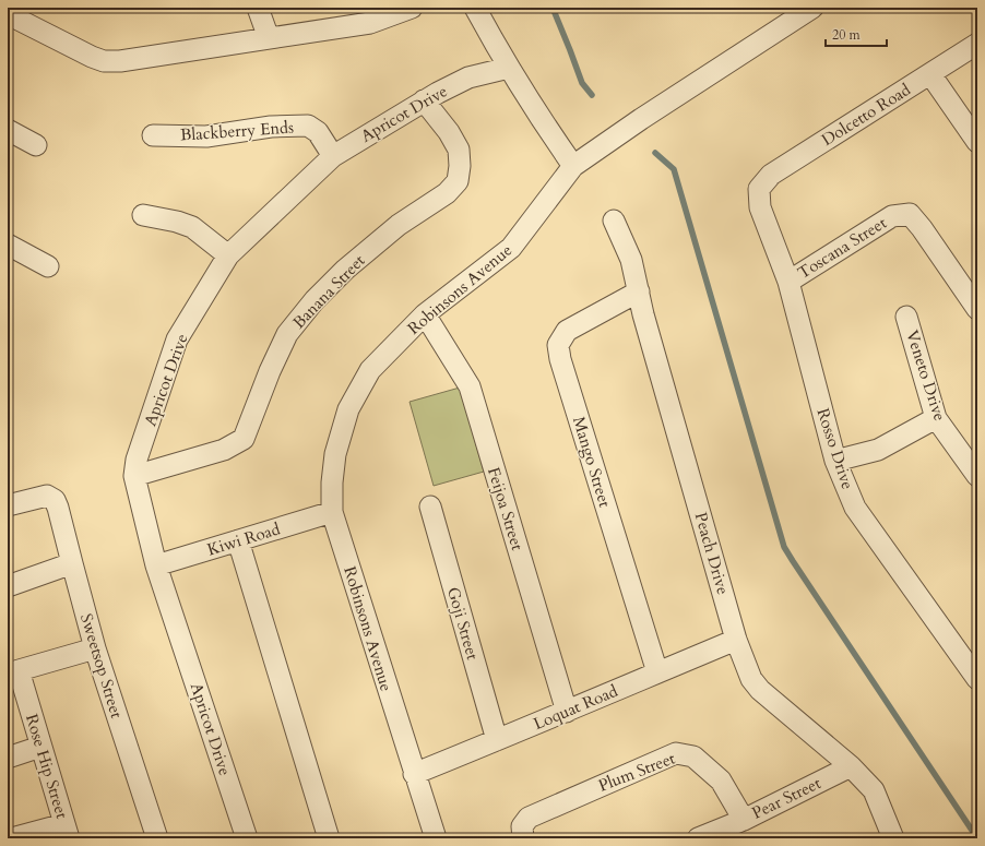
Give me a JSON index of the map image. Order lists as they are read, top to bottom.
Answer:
{
  "streets": {
    "street": [
      "Apricot Drive",
      "Dolcetto Road",
      "Blackberry Ends",
      "Toscana Street",
      "Robinsons Avenue",
      "Banana Street",
      "Veneto Drive",
      "Rosso Drive",
      "Mango Street",
      "Feijoa Street",
      "Kiwi Road",
      "Peach Drive",
      "Goji Street",
      "Sweetsop Street",
      "Loquat Road",
      "Rose Hip Street",
      "Plum Street",
      "Pear Street"
    ]
  },
  "crossings": [
    ["Apricot Drive", "Blackberry Ends"],
    ["Apricot Drive", "Banana Street"],
    ["Apricot Drive", "Kiwi Road"],
    ["Dolcetto Road", "Rosso Drive"],
    ["Toscana Street", "Rosso Drive"],
    ["Robinsons Avenue", "Feijoa Street"],
    ["Robinsons Avenue", "Kiwi Road"],
    ["Robinsons Avenue", "Loquat Road"],
    ["Mango Street", "Peach Drive"],
    ["Mango Street", "Loquat Road"],
    ["Feijoa Street", "Loquat Road"],
    ["Peach Drive", "Loquat Road"],
    ["Peach Drive", "Pear Street"],
    ["Goji Street", "Loquat Road"],
    ["Sweetsop Street", "Rose Hip Street"],
    ["Plum Street", "Pear Street"]
  ],
  "scale_bar": "20 m"
}
